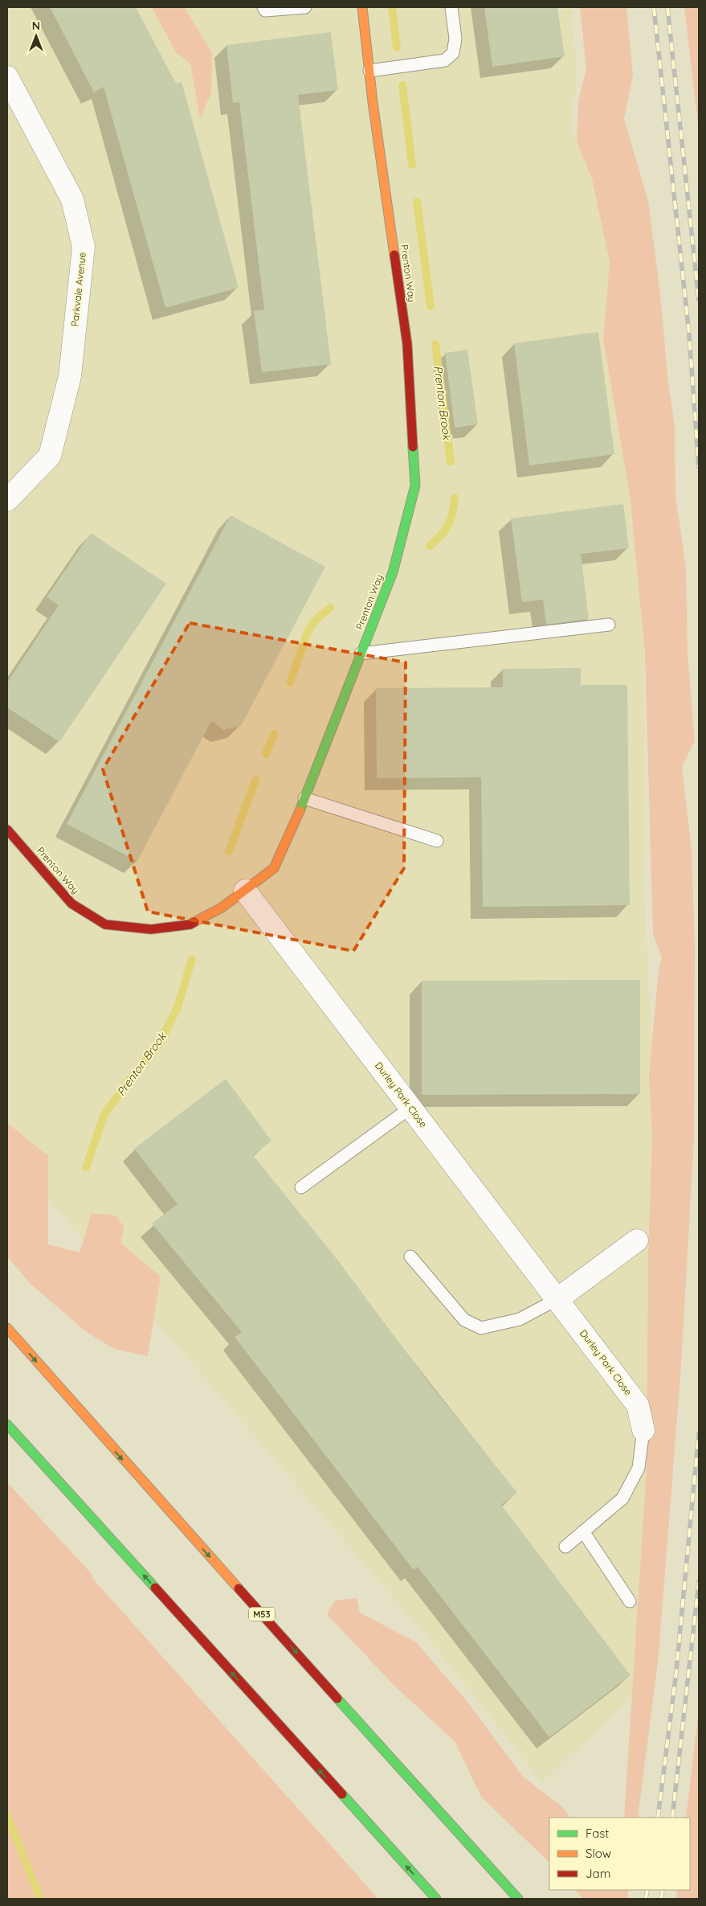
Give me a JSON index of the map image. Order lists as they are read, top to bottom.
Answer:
{
  "streets": {
    "main road": ["Prenton Way", "M53"],
    "street": ["Parkvale Avenue", "Durley Park Close"]
  },
  "crossings": [
    ["Prenton Way", "Durley Park Close"]
  ],
  "water": ["Prenton Brook"],
  "legend": ["Fast", "Slow", "Jam"],
  "north": "top"
}
